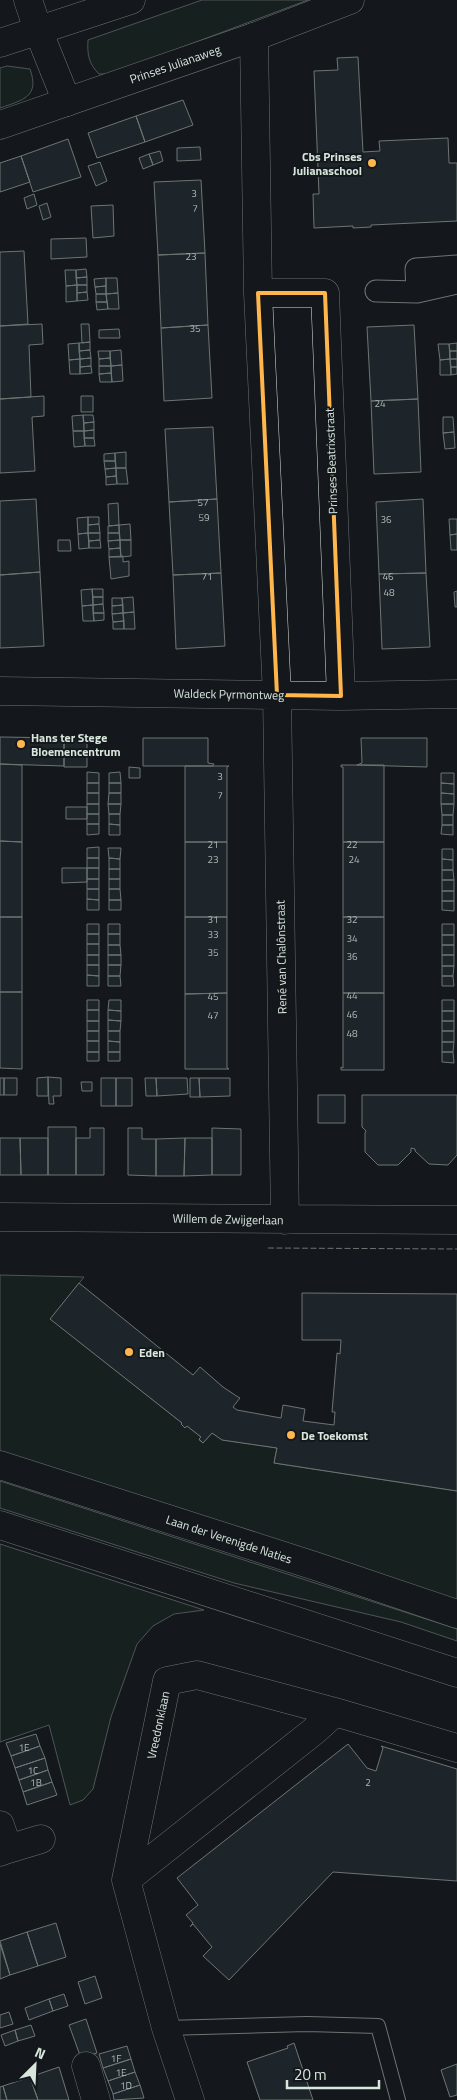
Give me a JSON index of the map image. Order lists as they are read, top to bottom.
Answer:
{
  "streets": {
    "street": [
      "Prinses Julianaweg",
      "Prinses Beatrixstraat",
      "Waldeck Pyrmontweg",
      "René van Chalônstraat",
      "Willem de Zwijgerlaan",
      "Laan der Verenigde Naties",
      "Vreedonklaan"
    ]
  },
  "crossings": [
    ["Prinses Beatrixstraat", "Waldeck Pyrmontweg"],
    ["Waldeck Pyrmontweg", "René van Chalônstraat"],
    ["René van Chalônstraat", "Willem de Zwijgerlaan"]
  ],
  "places": [
    "Cbs Prinses Julianaschool",
    "Hans ter Stege Bloemencentrum",
    "Eden",
    "De Toekomst"
  ],
  "house_numbers": [
    "3",
    "7",
    "23",
    "35",
    "24",
    "57",
    "59",
    "36",
    "71",
    "46",
    "48",
    "3",
    "7",
    "21",
    "22",
    "23",
    "24",
    "31",
    "32",
    "33",
    "34",
    "35",
    "36",
    "44",
    "45",
    "46",
    "47",
    "48",
    "1E",
    "1C",
    "1B",
    "2",
    "1F",
    "1E",
    "1D"
  ],
  "scale_bar": "20 m",
  "north": "top right"
}
